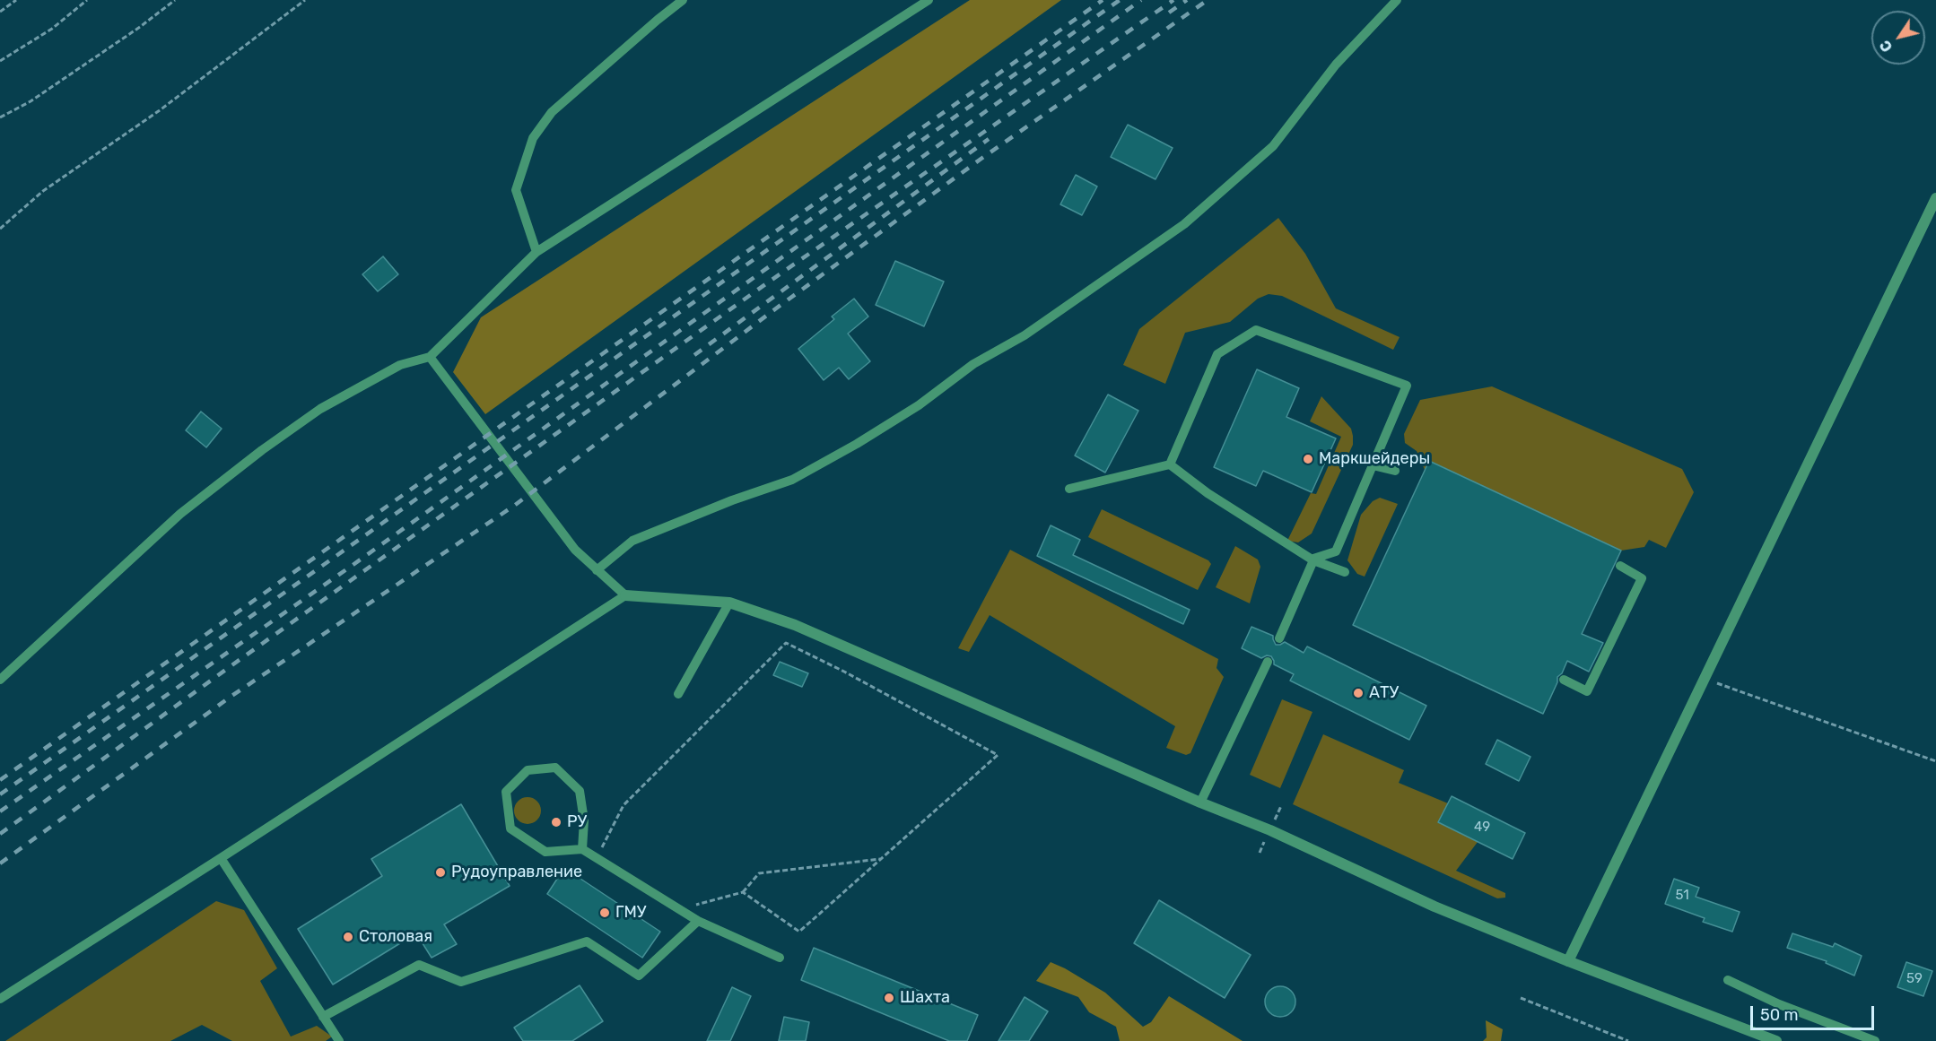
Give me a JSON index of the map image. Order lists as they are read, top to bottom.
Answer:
{
  "places": [
    "Маркшейдеры",
    "АТУ",
    "РУ",
    "Рудоуправление",
    "ГМУ",
    "Столовая",
    "Шахта"
  ],
  "house_numbers": ["49", "51", "59"],
  "scale_bar": "50 m",
  "north": "bottom left"
}
